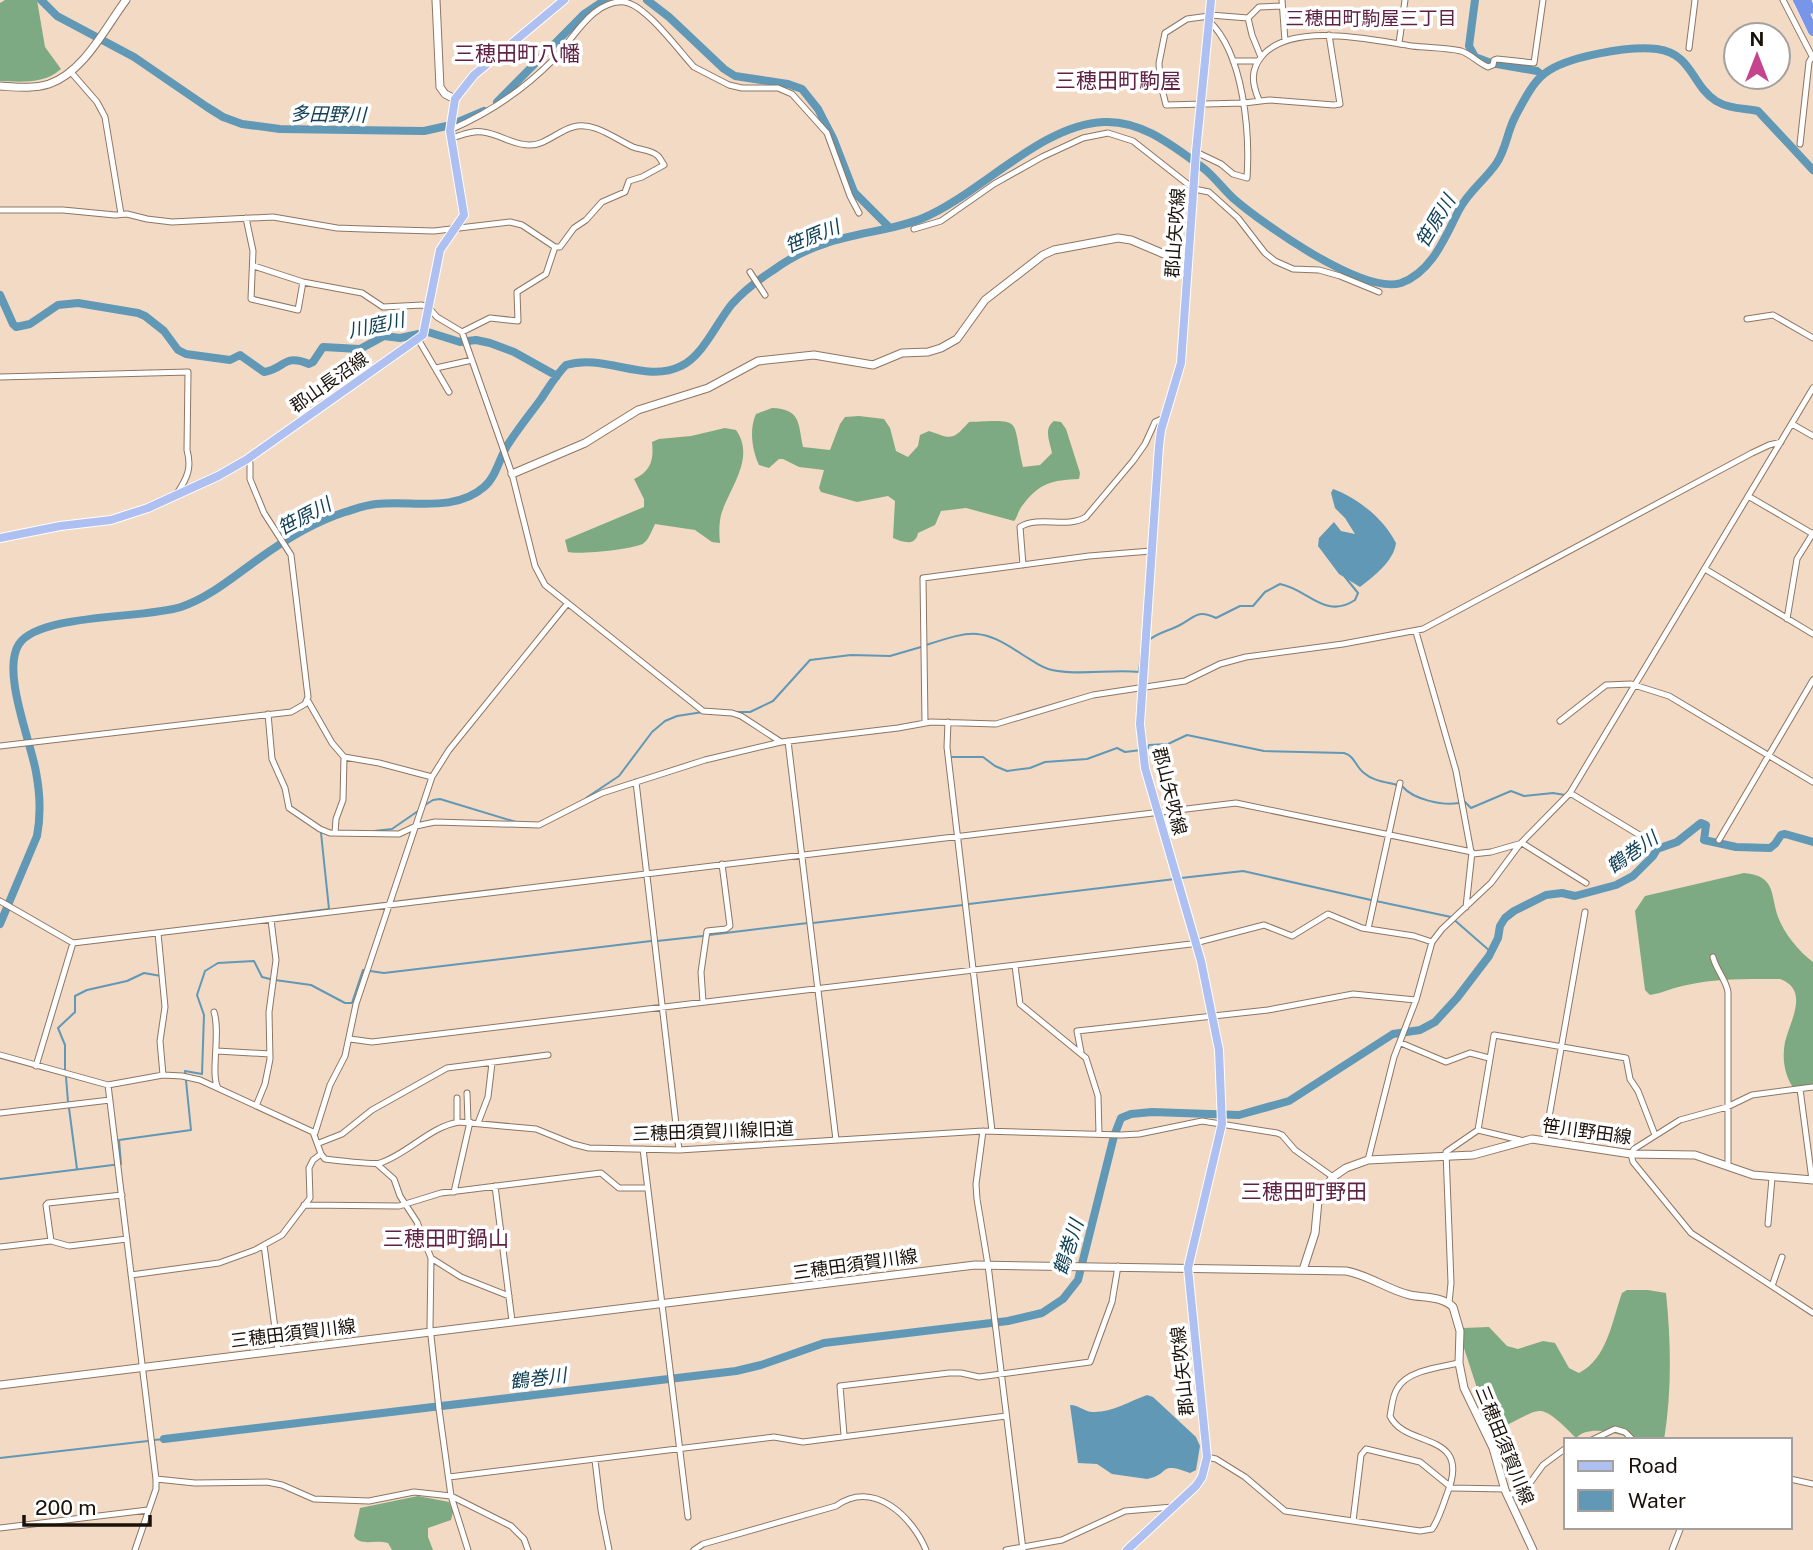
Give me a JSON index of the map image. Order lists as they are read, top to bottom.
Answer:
{
  "streets": {
    "main road": [
      "郡山矢吹線",
      "郡山長沼線",
      "笹川野田線",
      "三穂田須賀川線"
    ],
    "street": ["三穂田須賀川線旧道"]
  },
  "crossings": [
    ["郡山矢吹線", "三穂田須賀川線旧道"],
    ["郡山矢吹線", "三穂田須賀川線"],
    ["三穂田須賀川線旧道", "笹川野田線"]
  ],
  "districts": [
    "三穂田町駒屋三丁目",
    "三穂田町八幡",
    "三穂田町駒屋",
    "三穂田町野田",
    "三穂田町鍋山"
  ],
  "water": [
    "多田野川",
    "笹原川",
    "川庭川",
    "鶴巻川"
  ],
  "legend": ["Road", "Water"],
  "scale_bar": "200 m",
  "north": "top"
}
